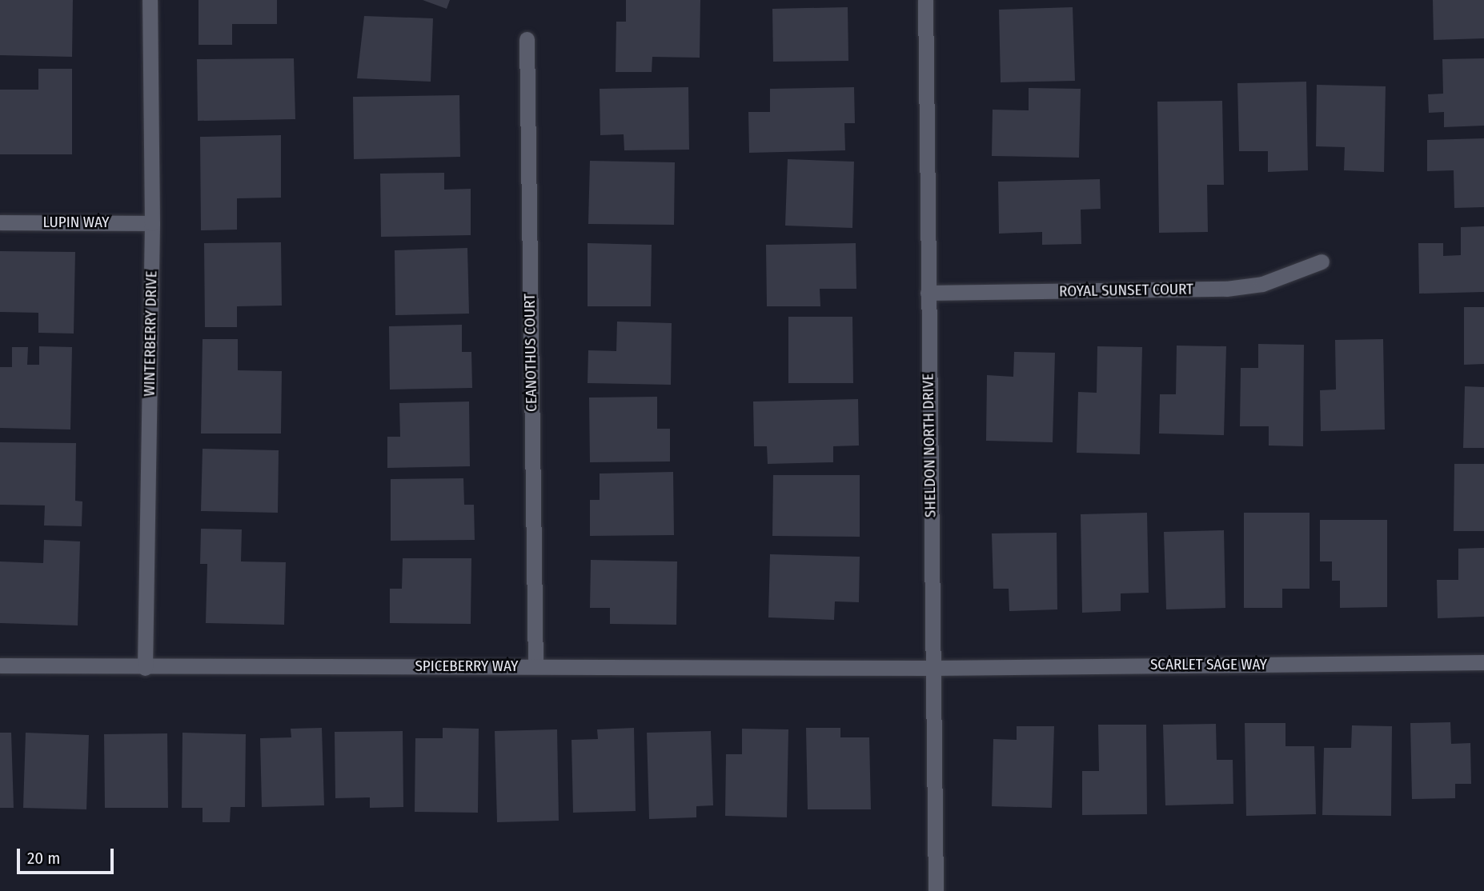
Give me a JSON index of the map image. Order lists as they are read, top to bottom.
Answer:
{
  "streets": {
    "street": [
      "LUPIN WAY",
      "ROYAL SUNSET COURT",
      "WINTERBERRY DRIVE",
      "CEANOTHUS COURT",
      "SHELDON NORTH DRIVE",
      "SCARLET SAGE WAY",
      "SPICEBERRY WAY"
    ]
  },
  "crossings": [
    ["LUPIN WAY", "WINTERBERRY DRIVE"],
    ["ROYAL SUNSET COURT", "SHELDON NORTH DRIVE"],
    ["WINTERBERRY DRIVE", "SPICEBERRY WAY"],
    ["CEANOTHUS COURT", "SPICEBERRY WAY"],
    ["SHELDON NORTH DRIVE", "SCARLET SAGE WAY"],
    ["SHELDON NORTH DRIVE", "SPICEBERRY WAY"],
    ["SCARLET SAGE WAY", "SPICEBERRY WAY"]
  ],
  "scale_bar": "20 m"
}
